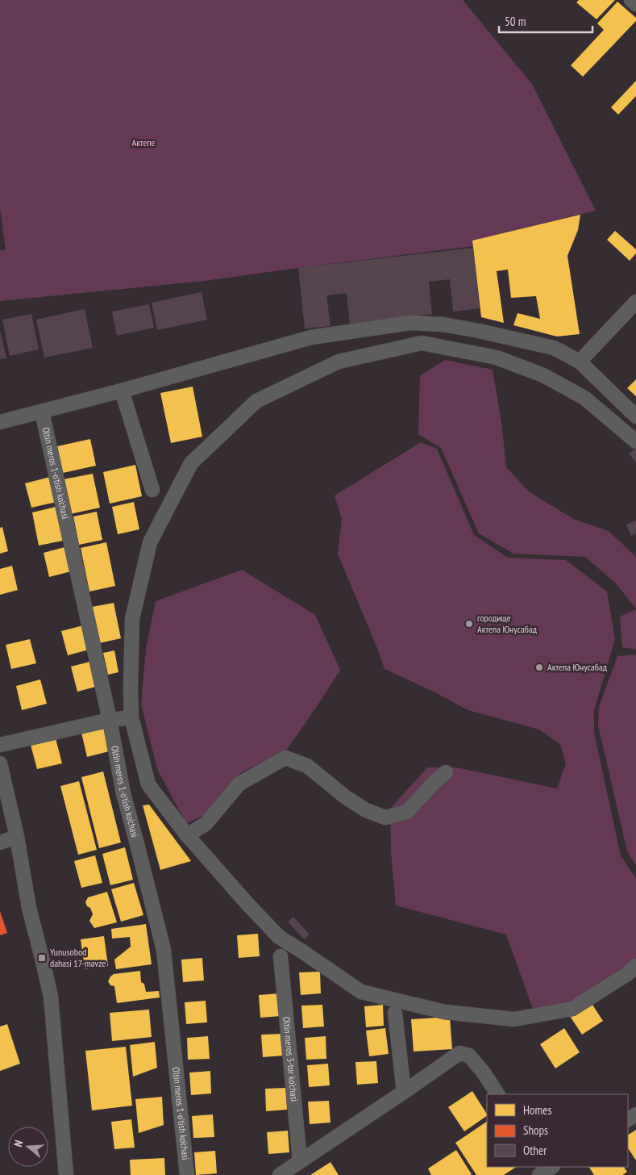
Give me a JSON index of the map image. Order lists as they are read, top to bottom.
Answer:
{
  "streets": {
    "street": ["Oltin meros 1-o'tish ko'chasi", "Oltin meros 3-tor ko'chasi"]
  },
  "parks": ["Актепе"],
  "places": {
    "other": ["городище Актепа Юнусабад", "Актепа Юнусабад"],
    "transit": ["Yunusobod dahasi 17-mavze"]
  },
  "legend": ["Homes", "Shops", "Other"],
  "scale_bar": "50 m",
  "north": "left"
}
